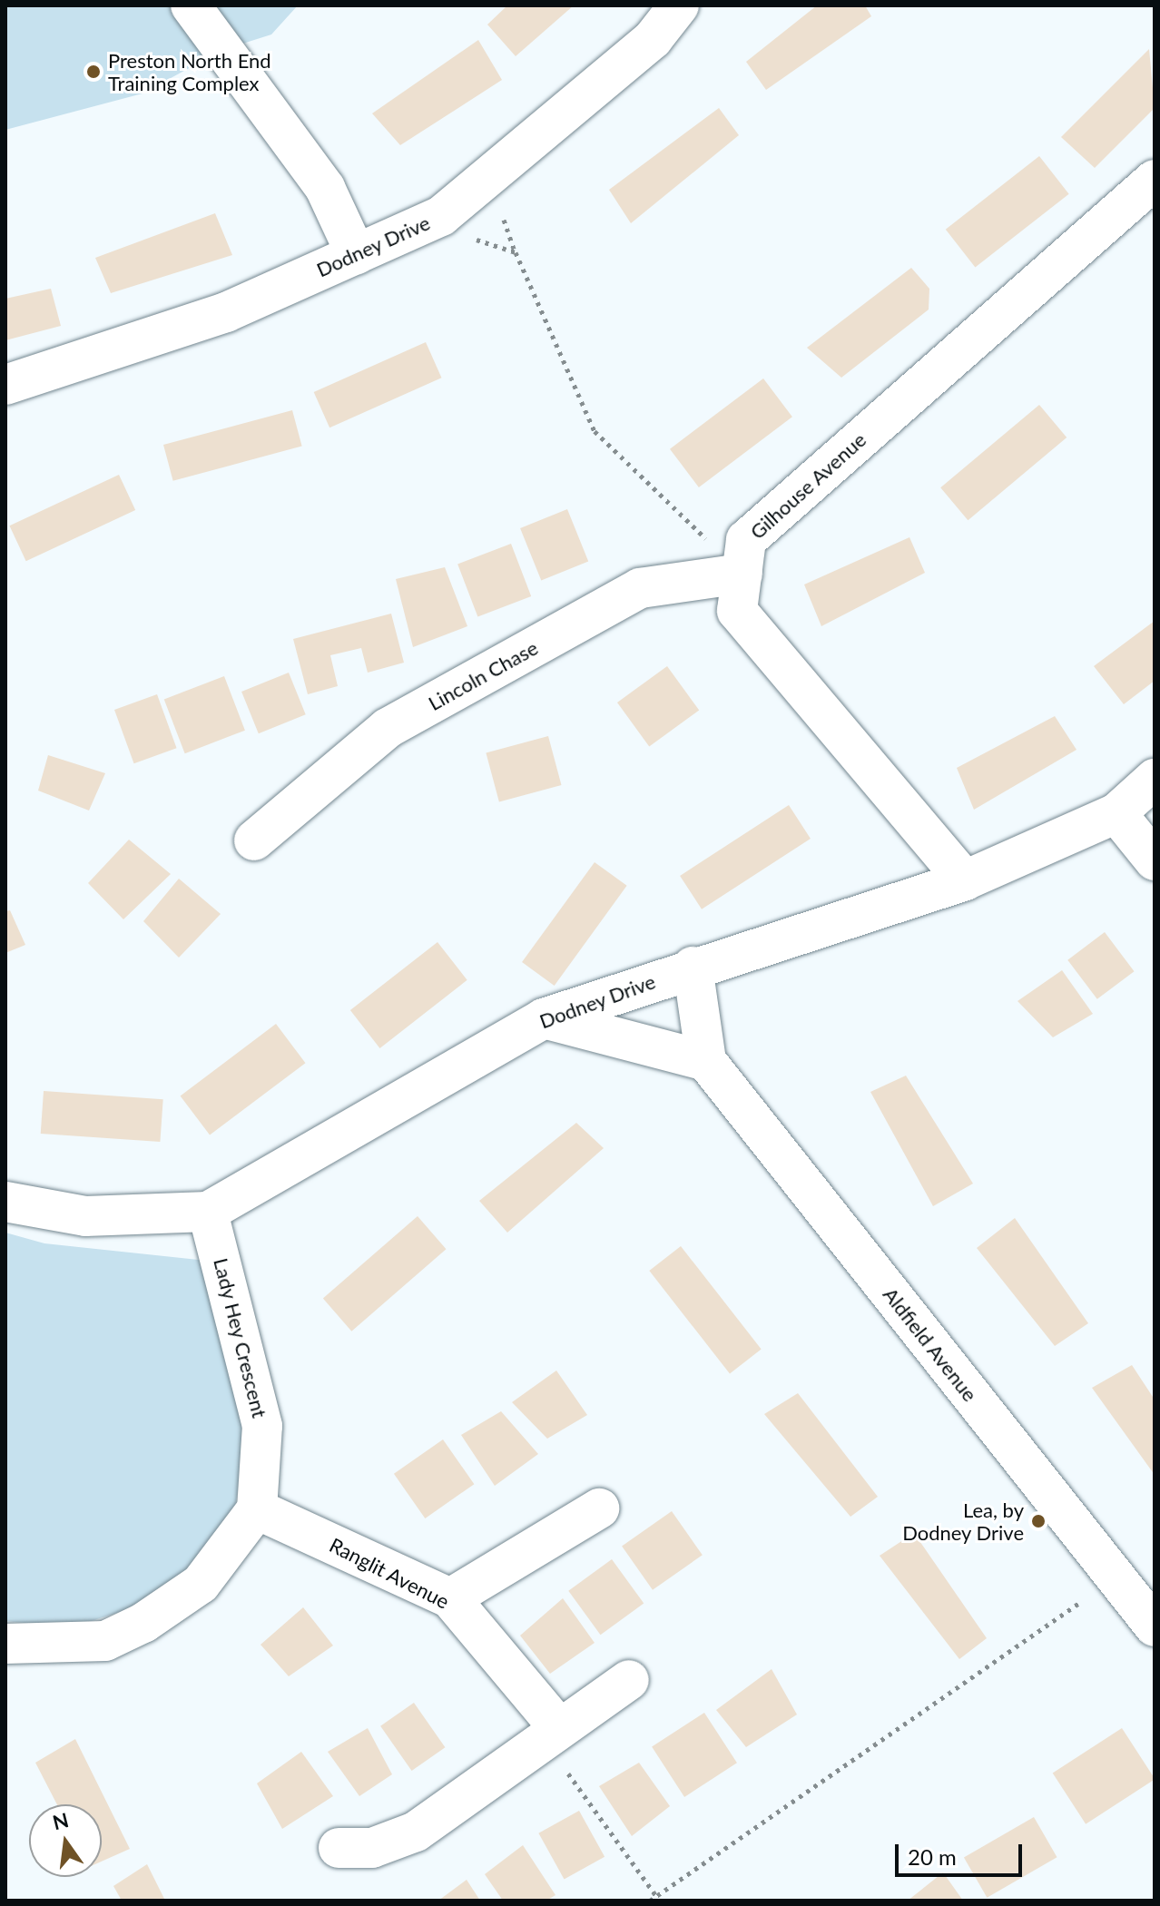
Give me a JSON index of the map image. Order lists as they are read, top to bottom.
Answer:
{
  "streets": {
    "street": [
      "Dodney Drive",
      "Gilhouse Avenue",
      "Lincoln Chase",
      "Lady Hey Crescent",
      "Aldfield Avenue",
      "Ranglit Avenue"
    ]
  },
  "crossings": [
    ["Dodney Drive", "Gilhouse Avenue"],
    ["Dodney Drive", "Lady Hey Crescent"],
    ["Gilhouse Avenue", "Lincoln Chase"],
    ["Lady Hey Crescent", "Ranglit Avenue"]
  ],
  "places": ["Preston North End Training Complex", "Lea, by Dodney Drive"],
  "scale_bar": "20 m",
  "north": "top"
}
